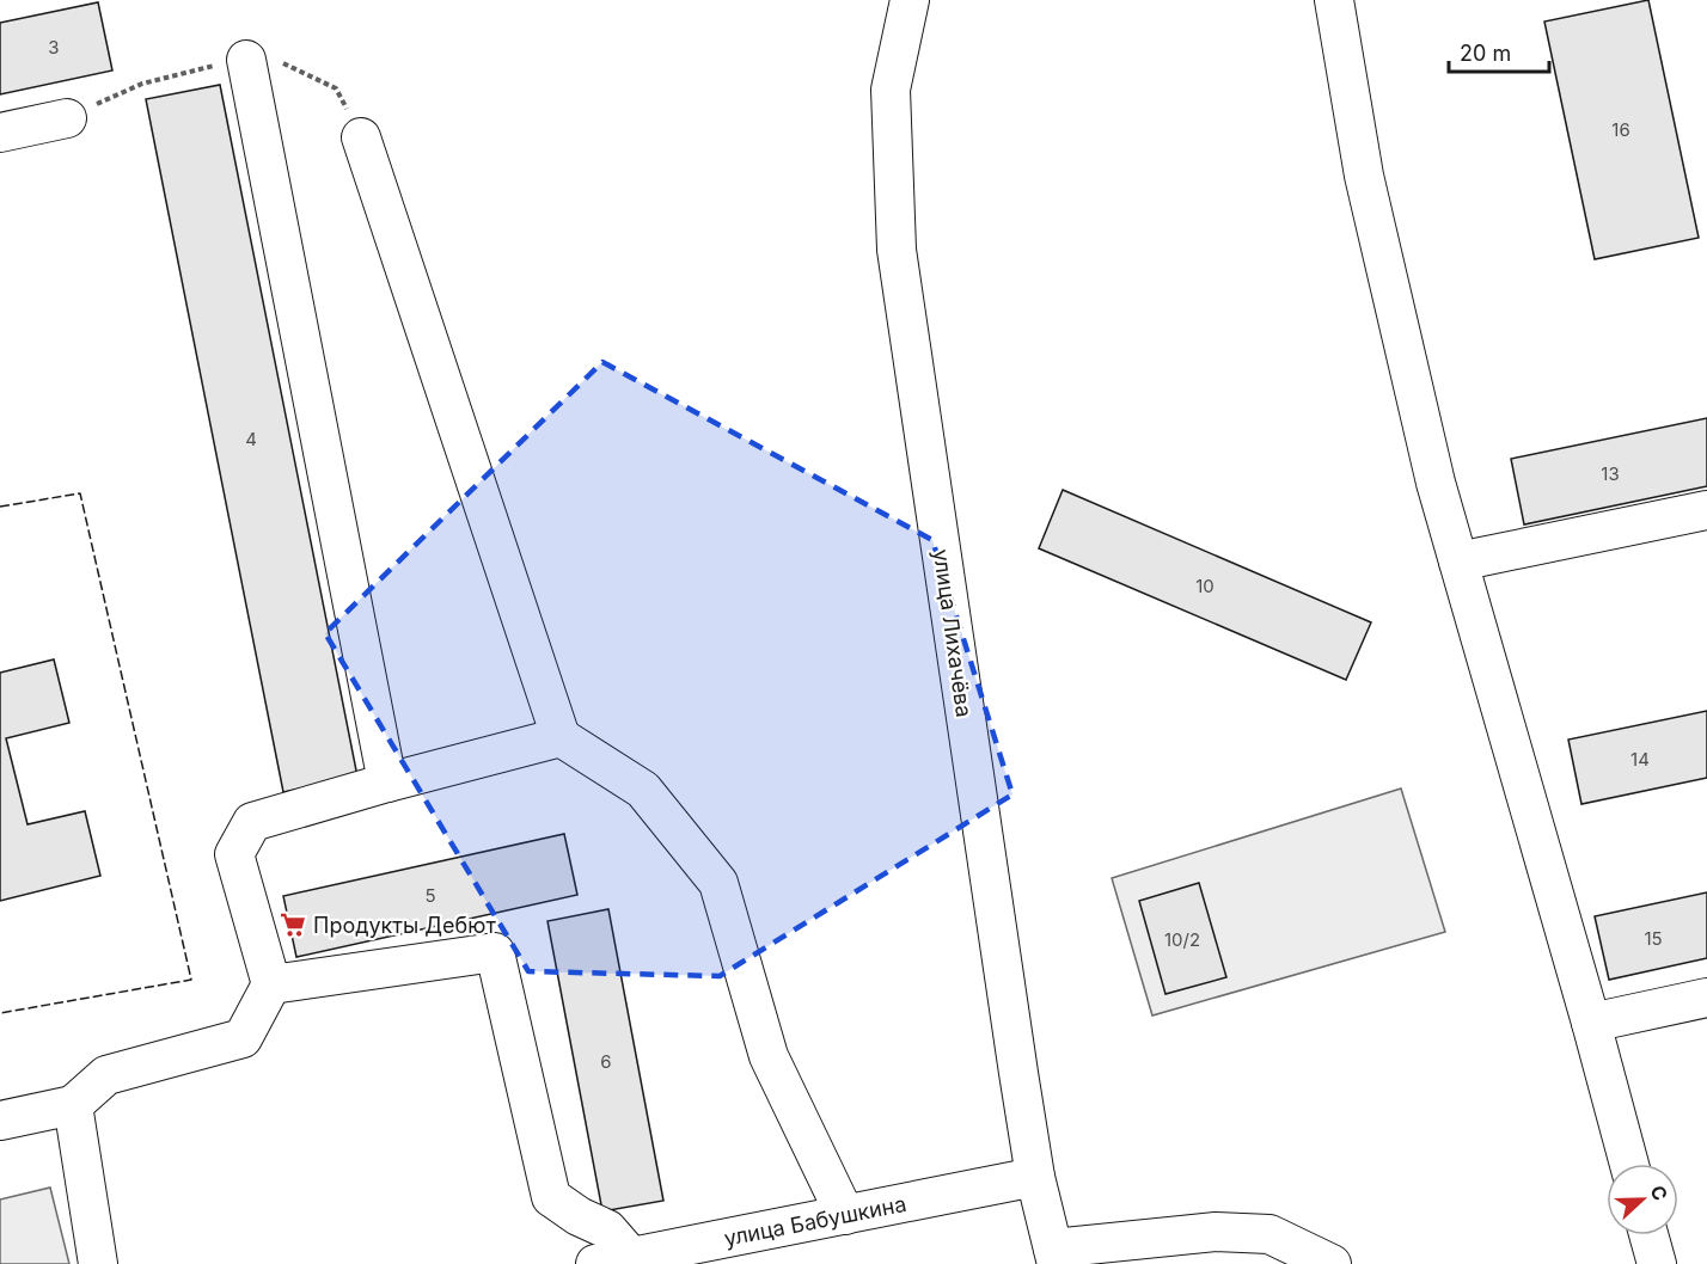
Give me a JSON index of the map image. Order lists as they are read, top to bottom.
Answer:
{
  "streets": {
    "street": ["улица Лихачёва", "улица Бабушкина"]
  },
  "crossings": [
    ["улица Лихачёва", "улица Бабушкина"]
  ],
  "places": {
    "supermarket": ["Продукты Дебют"]
  },
  "house_numbers": [
    "3",
    "16",
    "4",
    "13",
    "10",
    "14",
    "5",
    "15",
    "10/2",
    "6"
  ],
  "scale_bar": "20 m",
  "north": "right"
}
